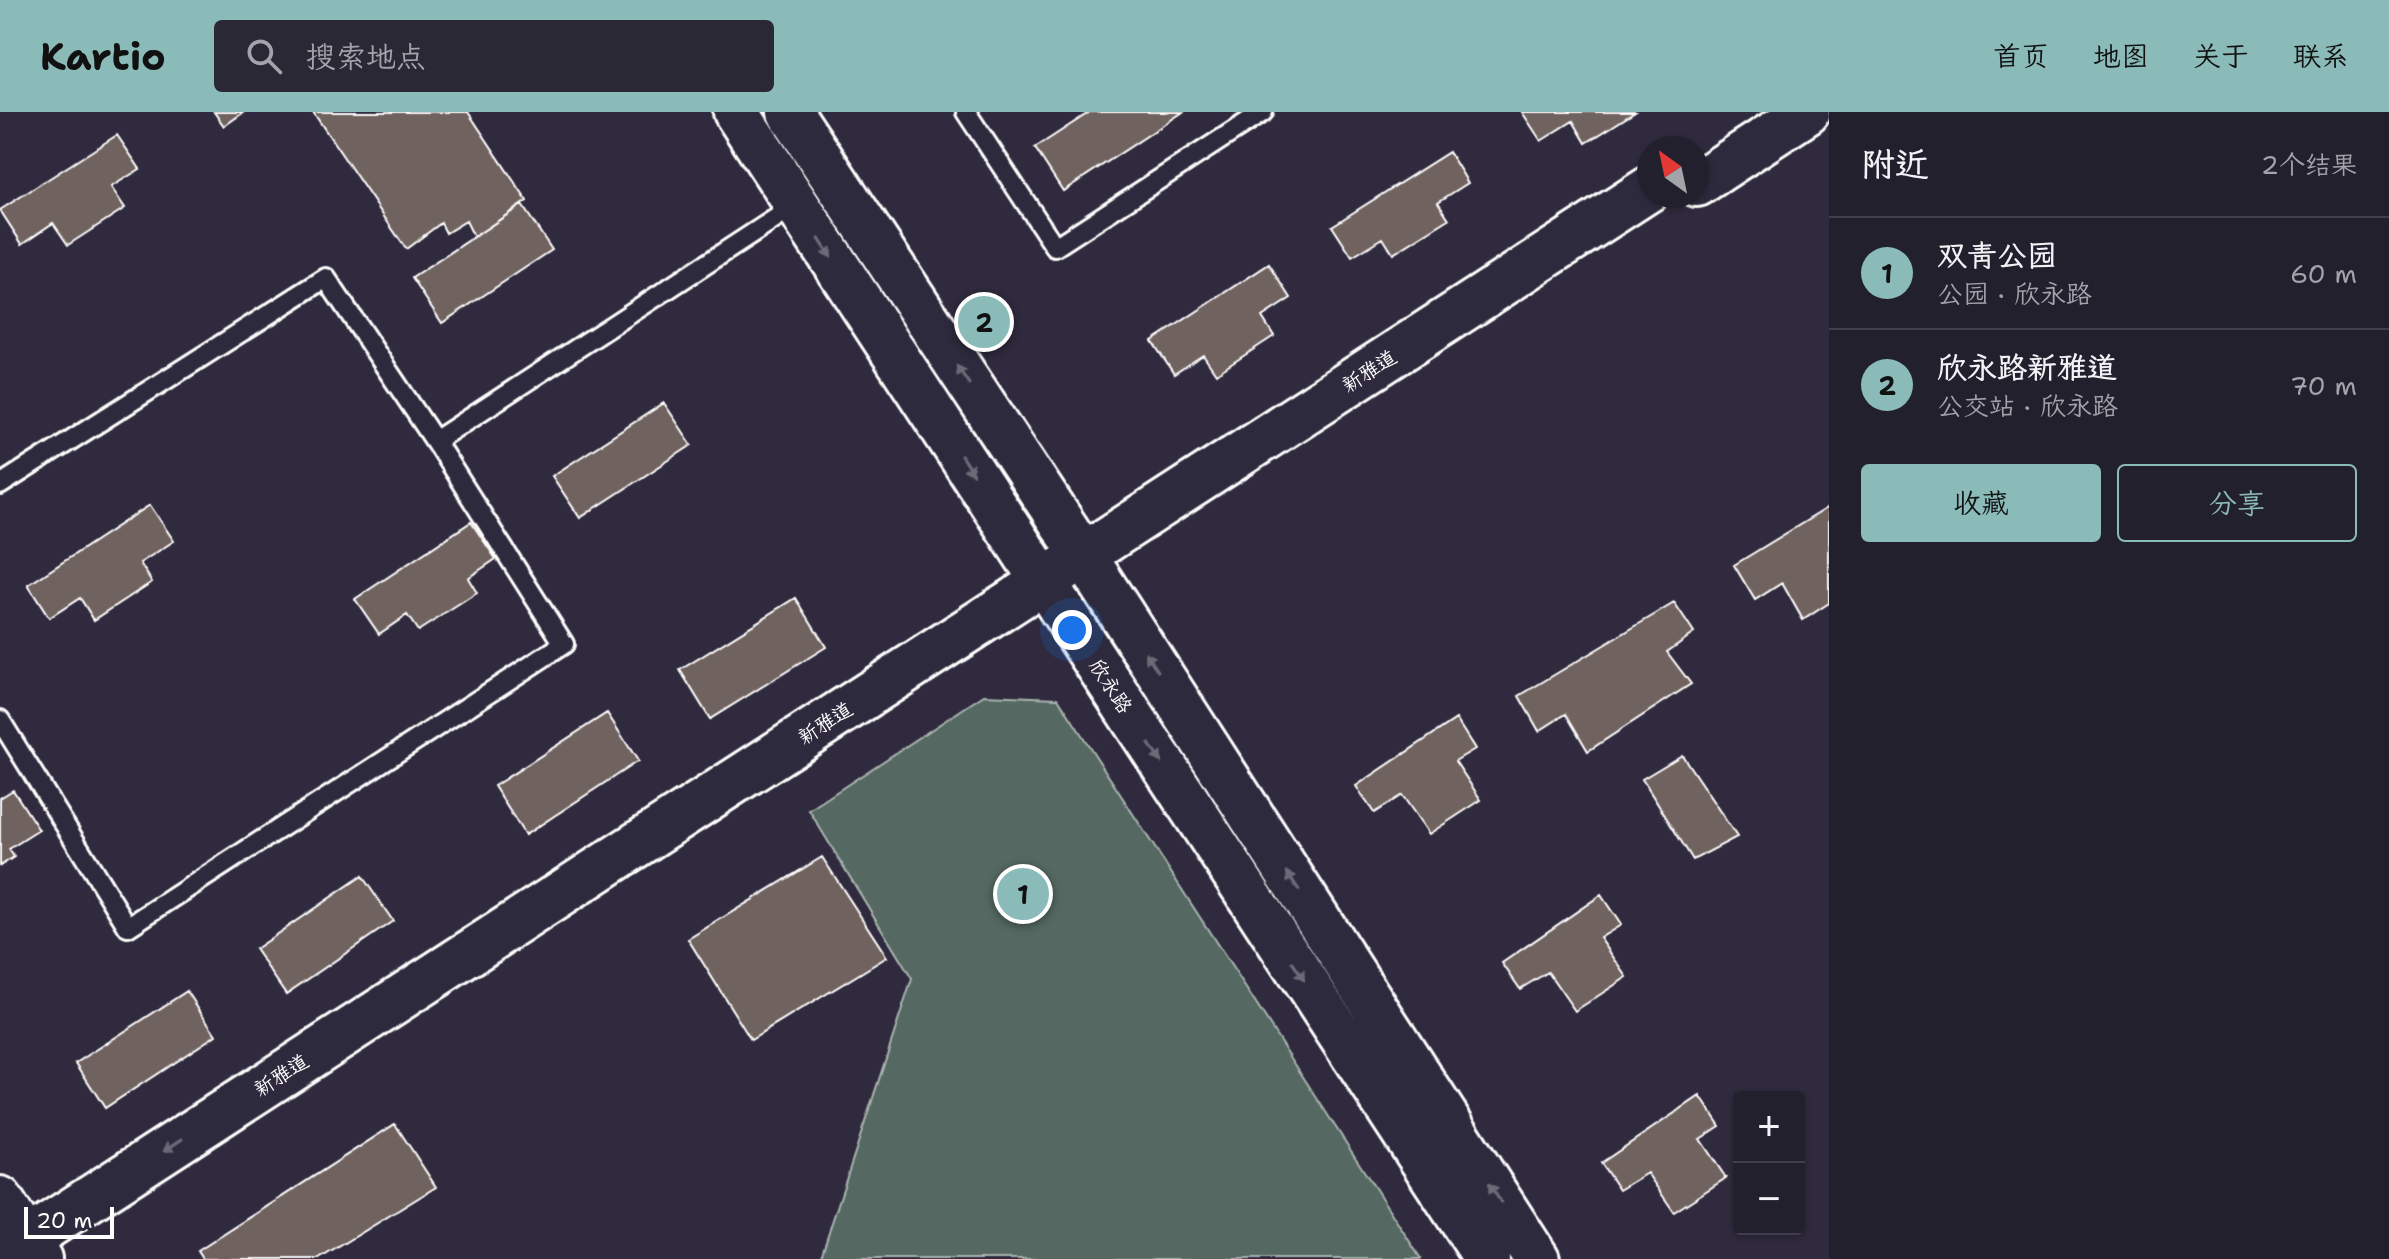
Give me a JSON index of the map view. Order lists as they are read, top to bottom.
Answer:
{
  "streets": {
    "street": ["新雅道", "欣永路"]
  },
  "crossings": [
    ["新雅道", "欣永路"]
  ],
  "scale_bar": "20 m",
  "north": "top left",
  "page": {
    "header": "Kartio",
    "search": "搜索地点",
    "nav": [
      "首页",
      "地图",
      "关于",
      "联系"
    ],
    "heading": ["附近", "2个结果"],
    "list": [
      {
        "mark": "1",
        "name": "双青公园",
        "note": "公园 · 欣永路",
        "value": "60 m"
      },
      {
        "mark": "2",
        "name": "欣永路新雅道",
        "note": "公交站 · 欣永路",
        "value": "70 m"
      }
    ],
    "pins": ["2", "1"],
    "buttons": ["收藏", "分享"],
    "map_buttons": ["+", "−"],
    "scale": "20 m"
  }
}
